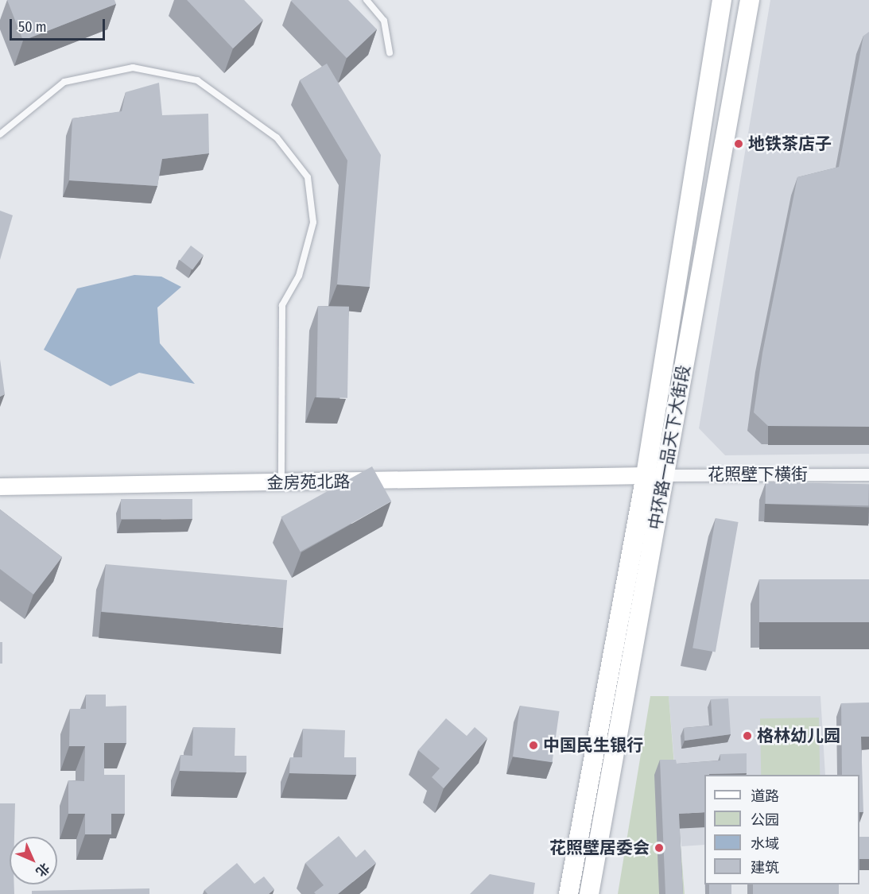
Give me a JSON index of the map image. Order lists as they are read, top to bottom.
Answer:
{
  "streets": {
    "main road": ["中环路一品天下大街段"],
    "street": ["花照壁下横街", "金房苑北路"]
  },
  "crossings": [
    ["中环路一品天下大街段", "花照壁下横街"],
    ["中环路一品天下大街段", "金房苑北路"],
    ["花照壁下横街", "金房苑北路"]
  ],
  "places": [
    "地铁茶店子",
    "格林幼儿园",
    "中国民生银行",
    "花照壁居委会"
  ],
  "legend": [
    "道路",
    "公园",
    "水域",
    "建筑"
  ],
  "scale_bar": "50 m",
  "north": "bottom right"
}
